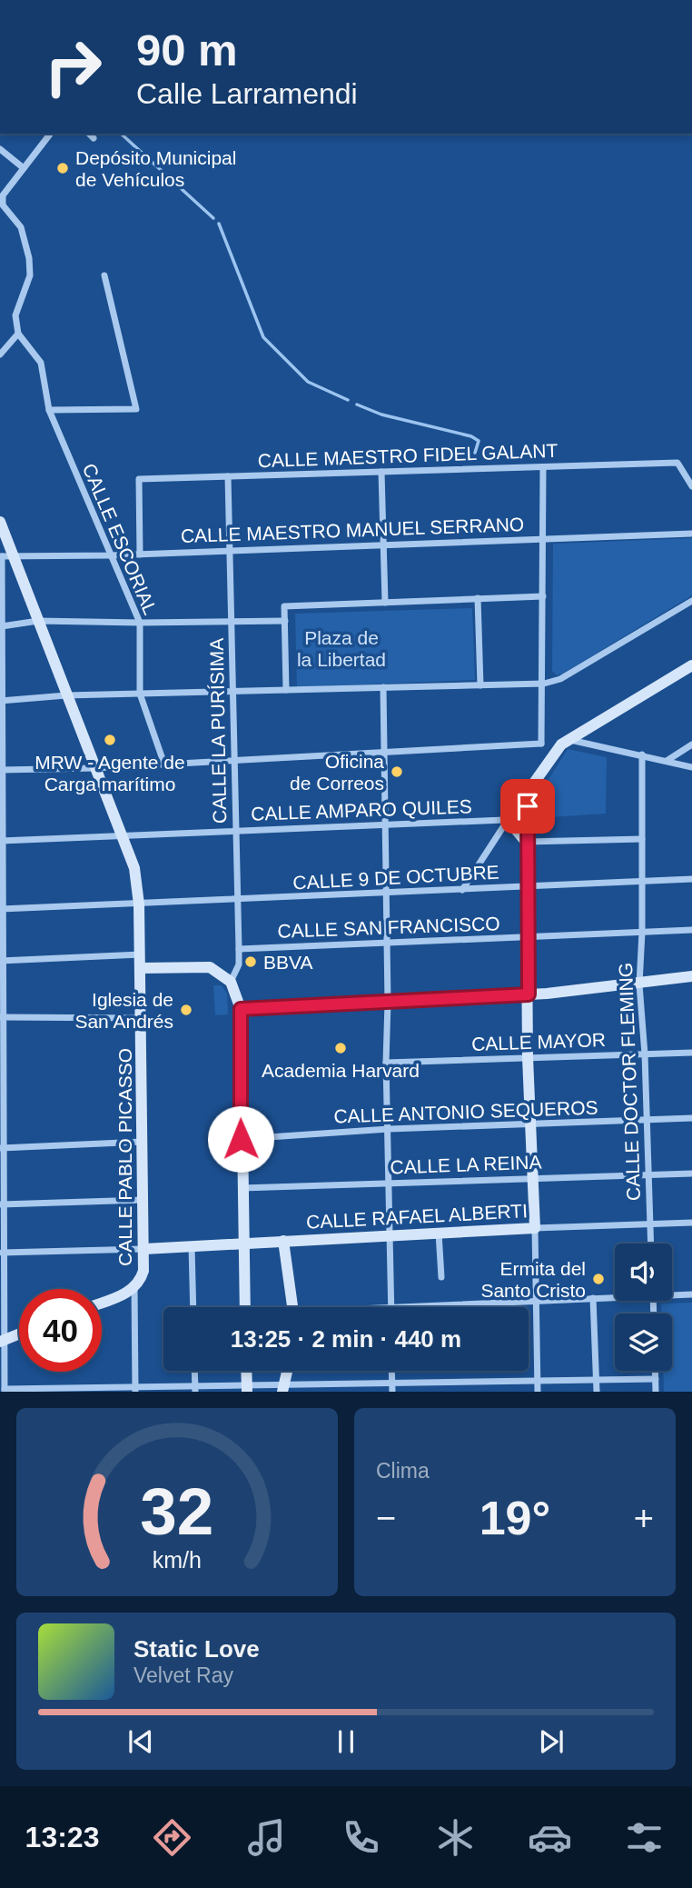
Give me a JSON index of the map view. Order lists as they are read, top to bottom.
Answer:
{
  "streets": {
    "main road": ["CALLE PABLO PICASSO", "CALLE RAFAEL ALBERTI"],
    "street": [
      "CALLE MAESTRO FIDEL GALANT",
      "CALLE MAESTRO MANUEL SERRANO",
      "CALLE ESCORIAL",
      "CALLE LA PURÍSIMA",
      "CALLE AMPARO QUILES",
      "CALLE 9 DE OCTUBRE",
      "CALLE SAN FRANCISCO",
      "CALLE MAYOR",
      "CALLE DOCTOR FLEMING",
      "CALLE ANTONIO SEQUEROS",
      "CALLE LA REINA"
    ]
  },
  "crossings": [
    ["CALLE MAESTRO FIDEL GALANT", "CALLE MAESTRO MANUEL SERRANO"],
    ["CALLE MAESTRO FIDEL GALANT", "CALLE LA PURÍSIMA"],
    ["CALLE MAESTRO MANUEL SERRANO", "CALLE ESCORIAL"],
    ["CALLE MAESTRO MANUEL SERRANO", "CALLE LA PURÍSIMA"],
    ["CALLE MAESTRO MANUEL SERRANO", "CALLE PABLO PICASSO"],
    ["CALLE LA PURÍSIMA", "CALLE AMPARO QUILES"],
    ["CALLE LA PURÍSIMA", "CALLE 9 DE OCTUBRE"],
    ["CALLE LA PURÍSIMA", "CALLE SAN FRANCISCO"],
    ["CALLE AMPARO QUILES", "CALLE PABLO PICASSO"],
    ["CALLE 9 DE OCTUBRE", "CALLE DOCTOR FLEMING"],
    ["CALLE 9 DE OCTUBRE", "CALLE PABLO PICASSO"],
    ["CALLE SAN FRANCISCO", "CALLE DOCTOR FLEMING"],
    ["CALLE MAYOR", "CALLE DOCTOR FLEMING"],
    ["CALLE DOCTOR FLEMING", "CALLE ANTONIO SEQUEROS"],
    ["CALLE DOCTOR FLEMING", "CALLE LA REINA"],
    ["CALLE DOCTOR FLEMING", "CALLE RAFAEL ALBERTI"],
    ["CALLE PABLO PICASSO", "CALLE RAFAEL ALBERTI"]
  ],
  "parks": ["Plaza de la Libertad"],
  "places": [
    "Depósito Municipal de Vehículos",
    "MRW - Agente de Carga marítimo",
    "Oficina de Correos",
    "BBVA",
    "Iglesia de San Andrés",
    "Academia Harvard",
    "Ermita del Santo Cristo"
  ],
  "page": {
    "turn": ["90 m", "Calle Larramendi"],
    "limit": "40",
    "trip": "13:25 · 2 min · 440 m",
    "tile": "Clima",
    "heat": ["−", "19°", "+"],
    "song": ["Static Love", "Velvet Ray"],
    "tabs": "13:23",
    "gauge": ["32", "km/h"]
  }
}
